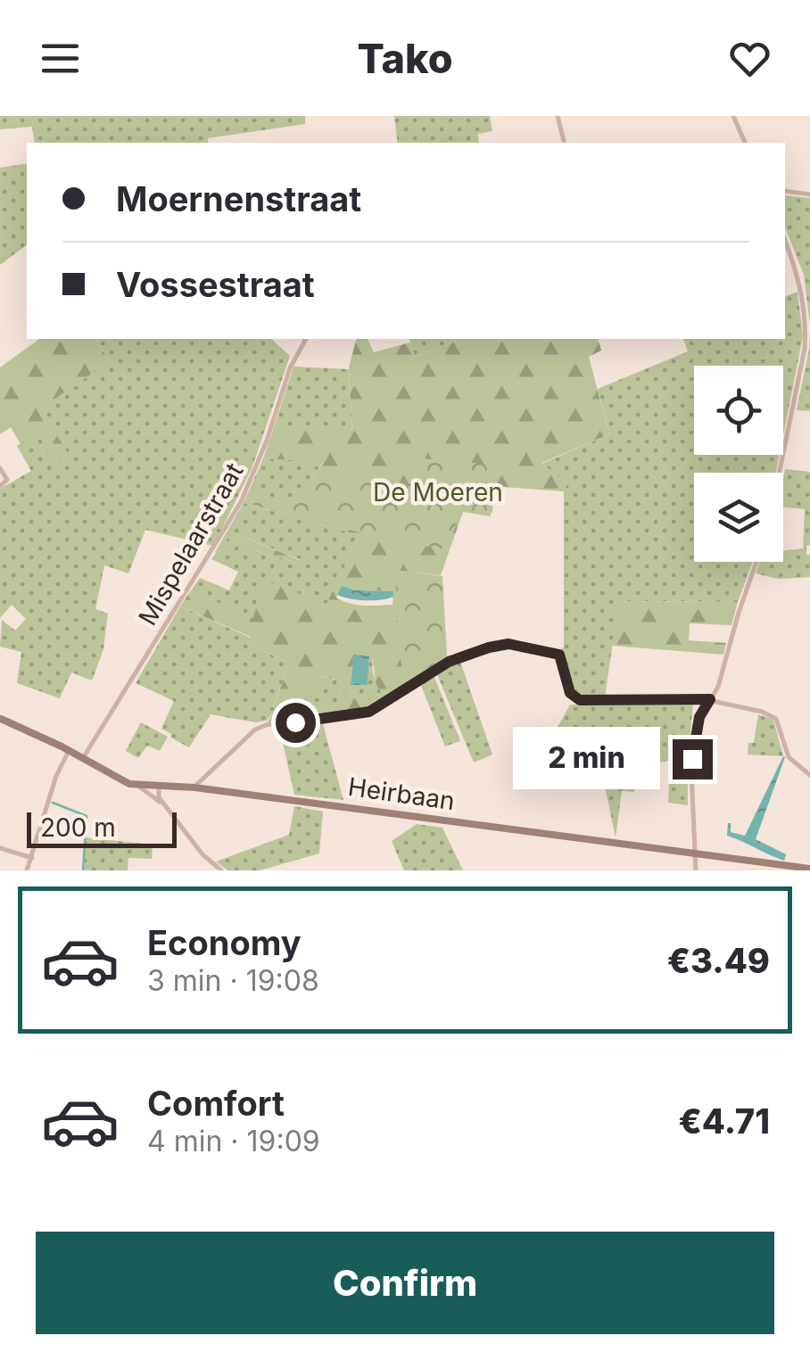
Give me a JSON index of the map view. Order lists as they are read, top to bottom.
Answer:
{
  "streets": {
    "main road": ["Heirbaan"],
    "street": ["Mispelaarstraat"]
  },
  "crossings": [
    ["Mispelaarstraat", "Heirbaan"]
  ],
  "parks": ["De Moeren"],
  "scale_bar": "200 m",
  "page": {
    "header": "Tako",
    "banner": ["Moernenstraat", "Vossestraat"],
    "bubble": "2 min",
    "scale": "200 m",
    "list": [
      {
        "name": "Economy",
        "note": "3 min · 19:08",
        "value": "€3.49"
      },
      {
        "name": "Comfort",
        "note": "4 min · 19:09",
        "value": "€4.71"
      }
    ],
    "buttons": "Confirm"
  }
}
